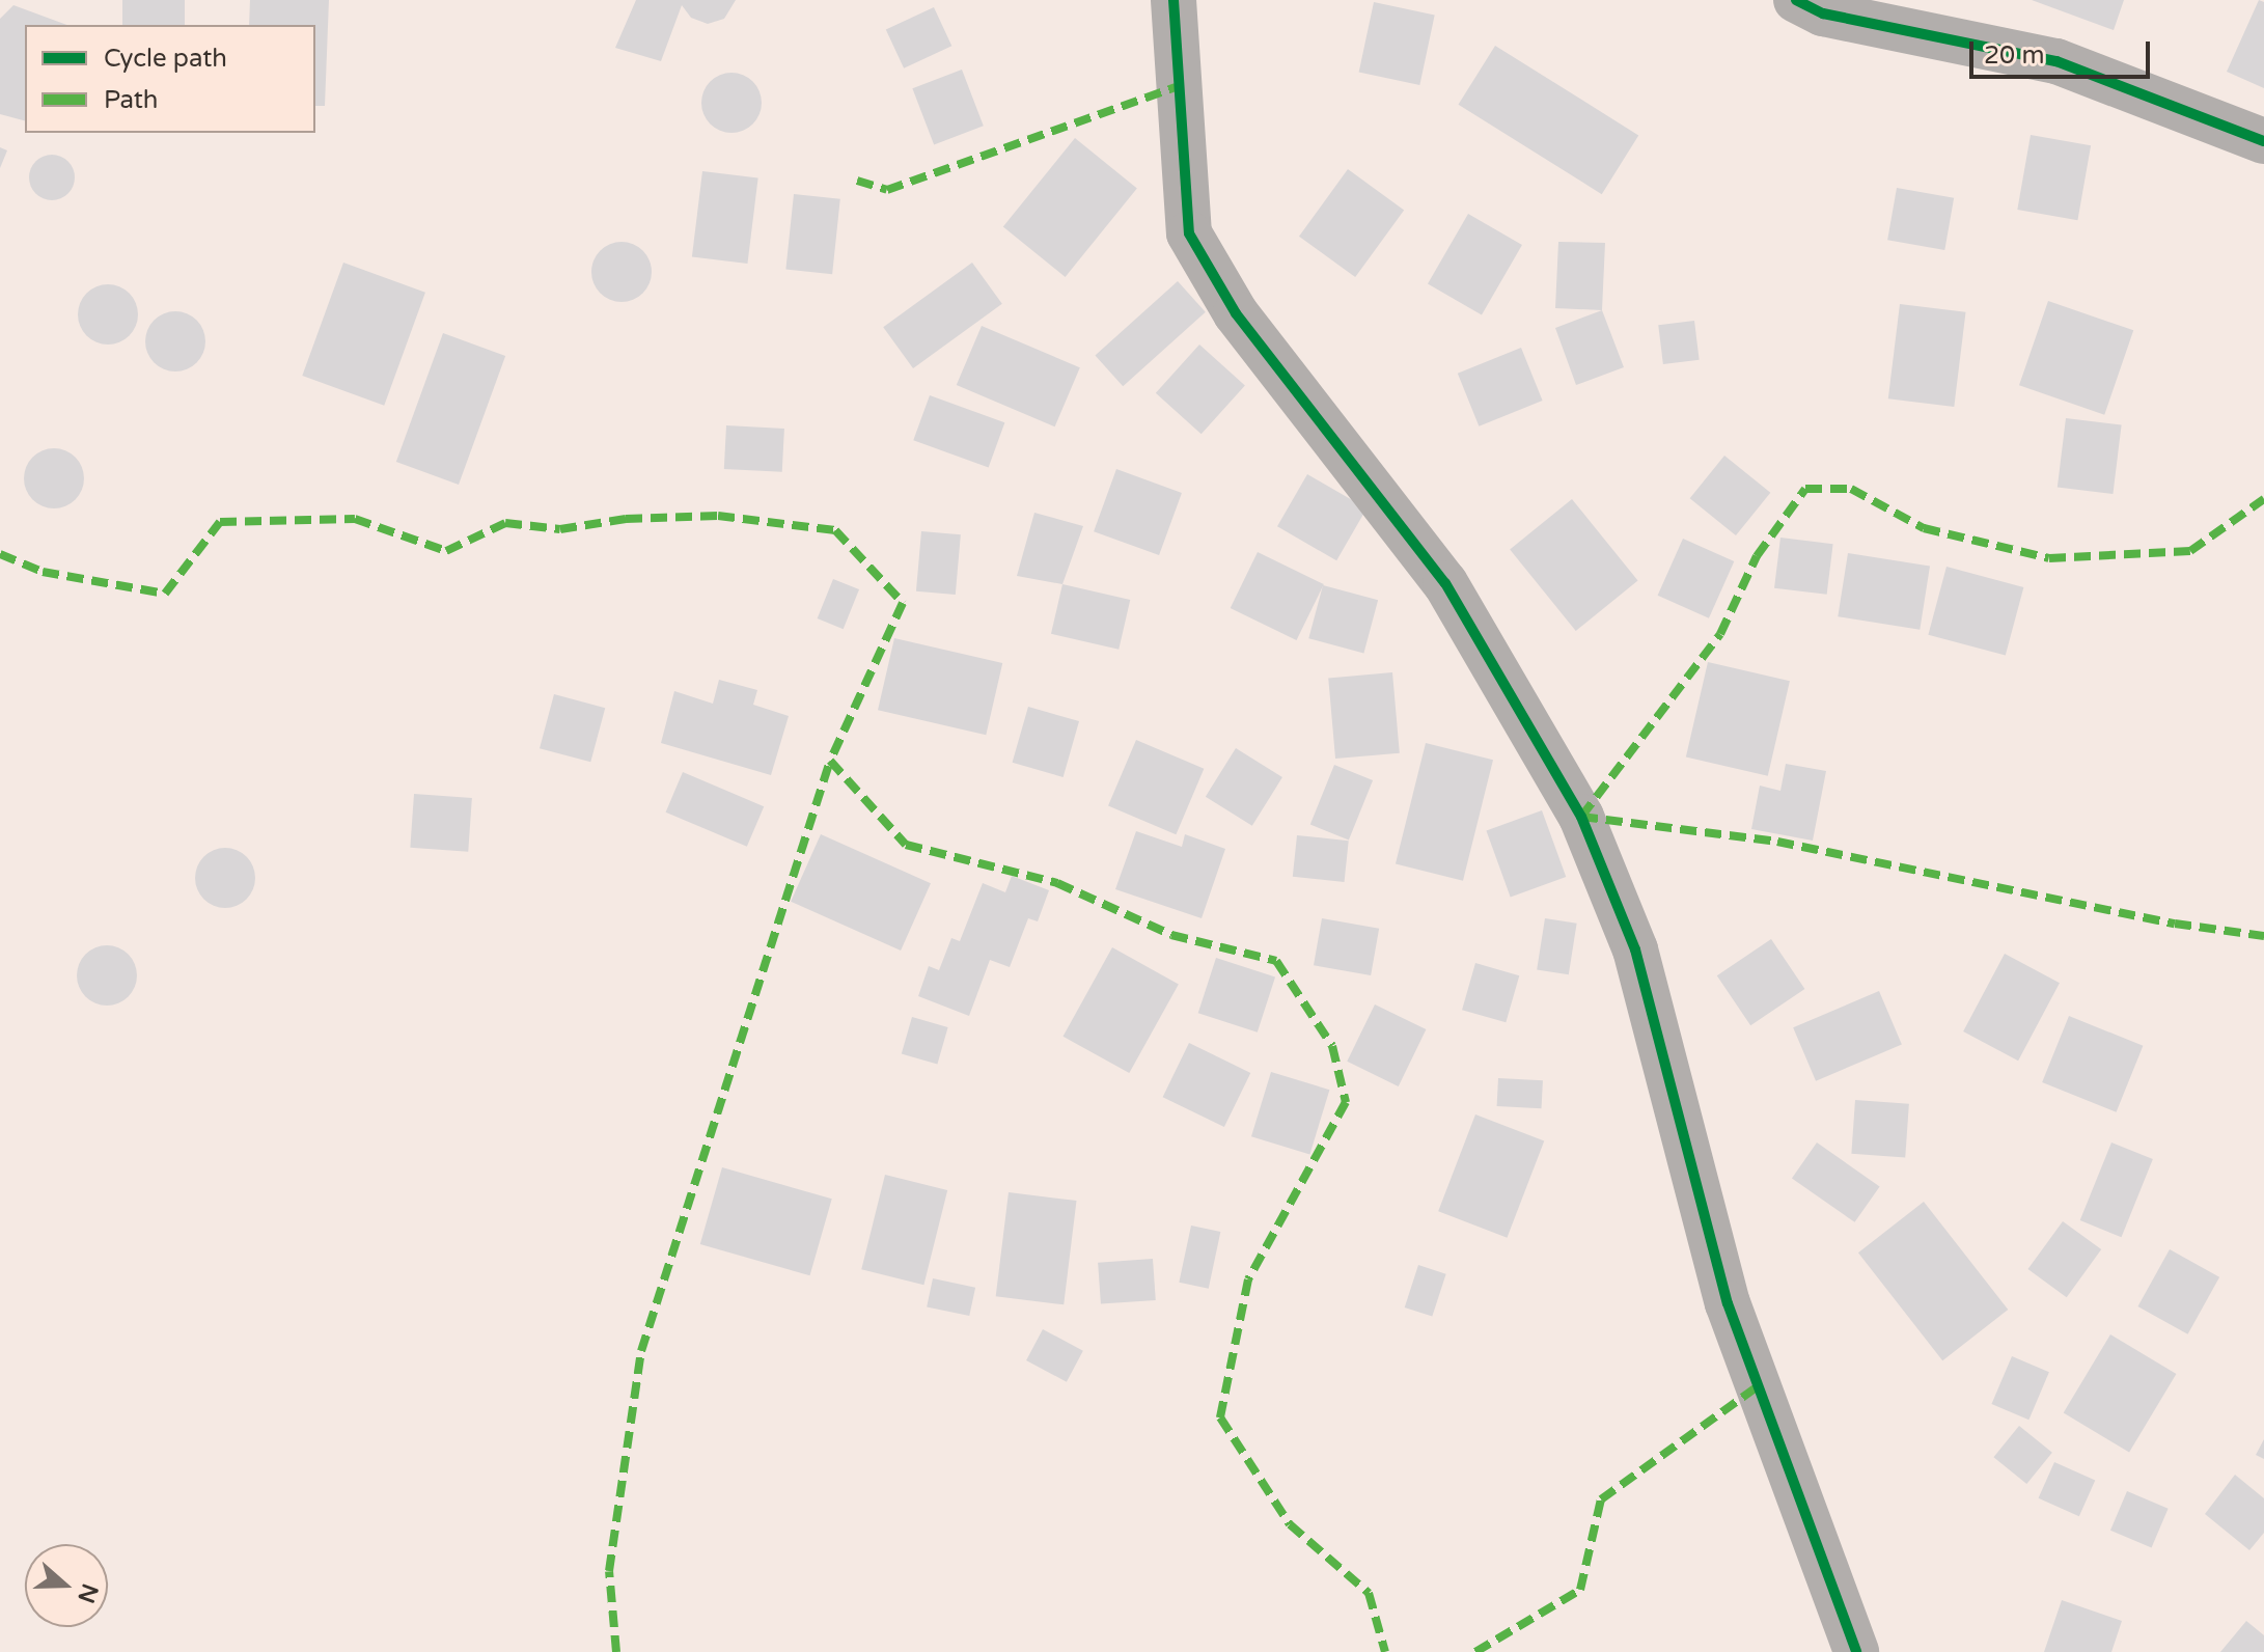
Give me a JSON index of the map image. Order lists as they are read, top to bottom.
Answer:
{
  "legend": ["Cycle path", "Path"],
  "scale_bar": "20 m",
  "north": "right"
}
